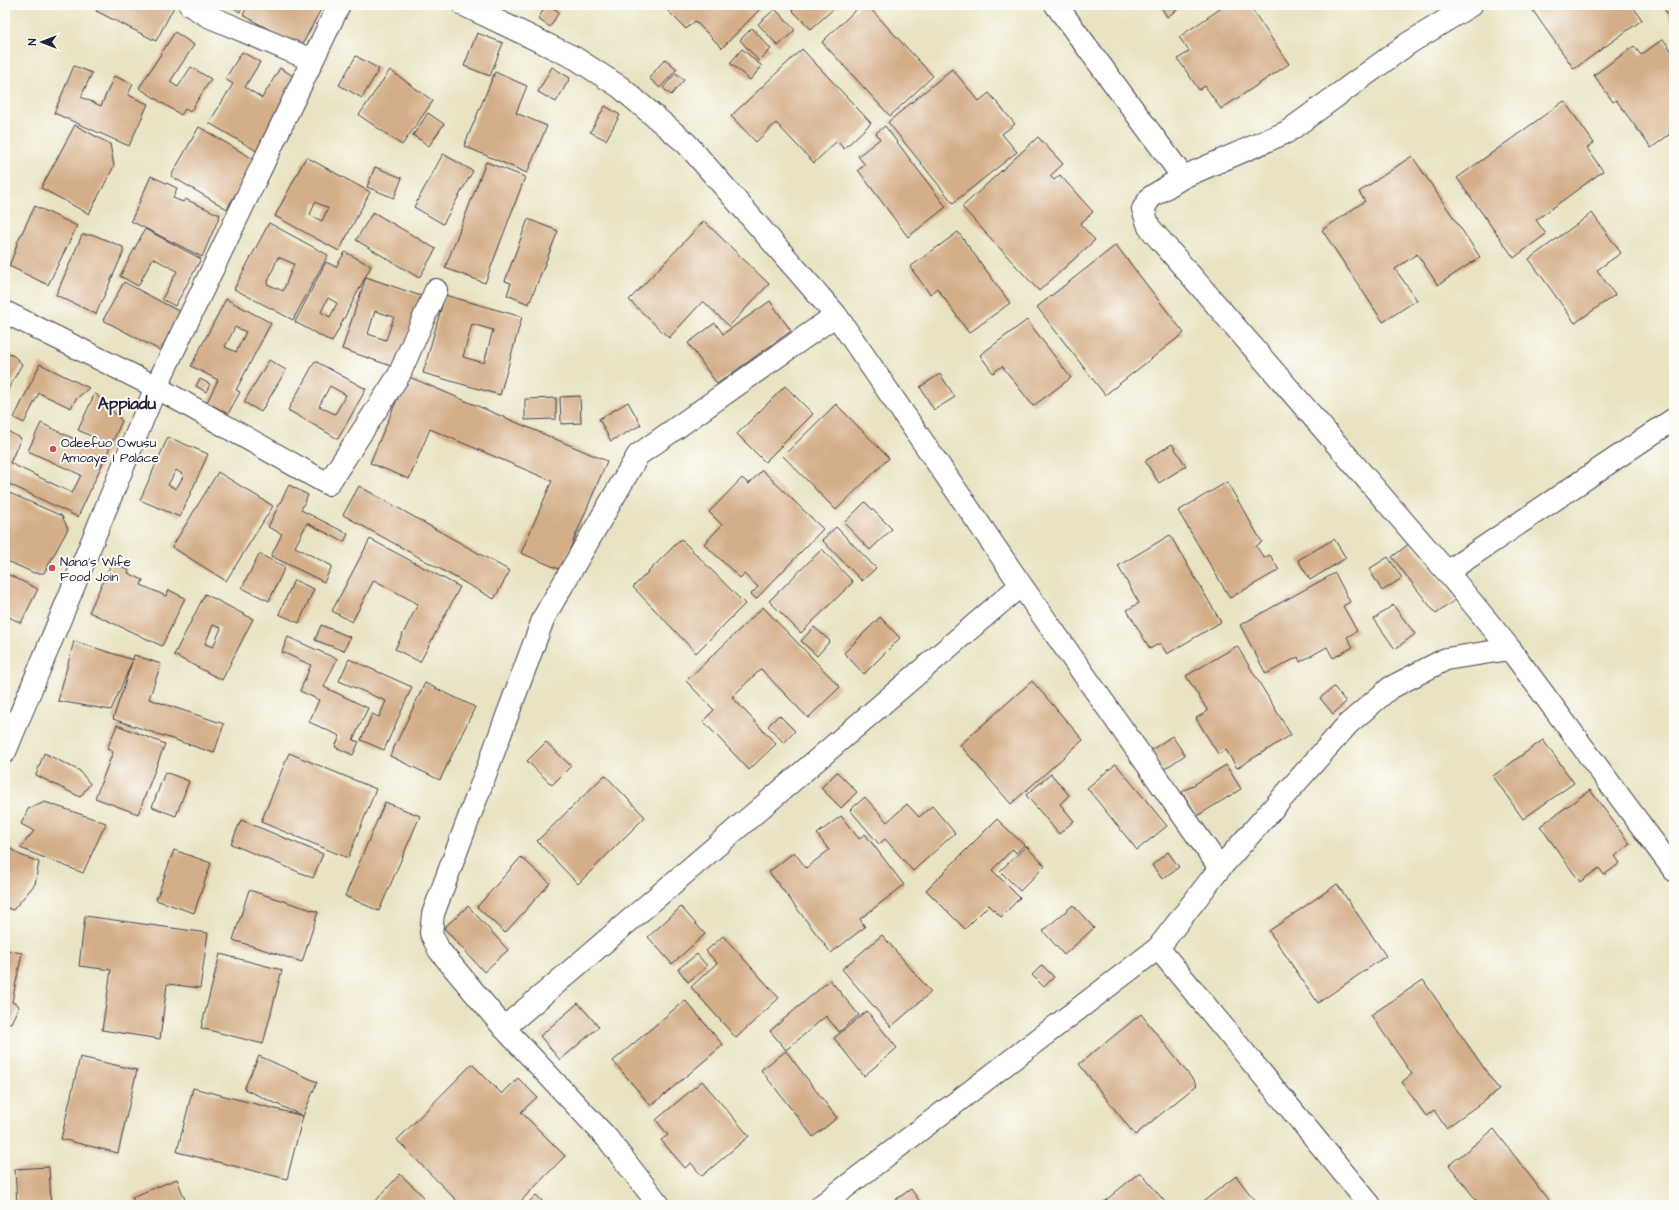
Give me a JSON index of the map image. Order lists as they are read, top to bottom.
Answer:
{
  "districts": ["Appiadu"],
  "places": ["Odeefuo Owusu Amoaye I Palace", "Nana's Wife Food Join"],
  "north": "left"
}
